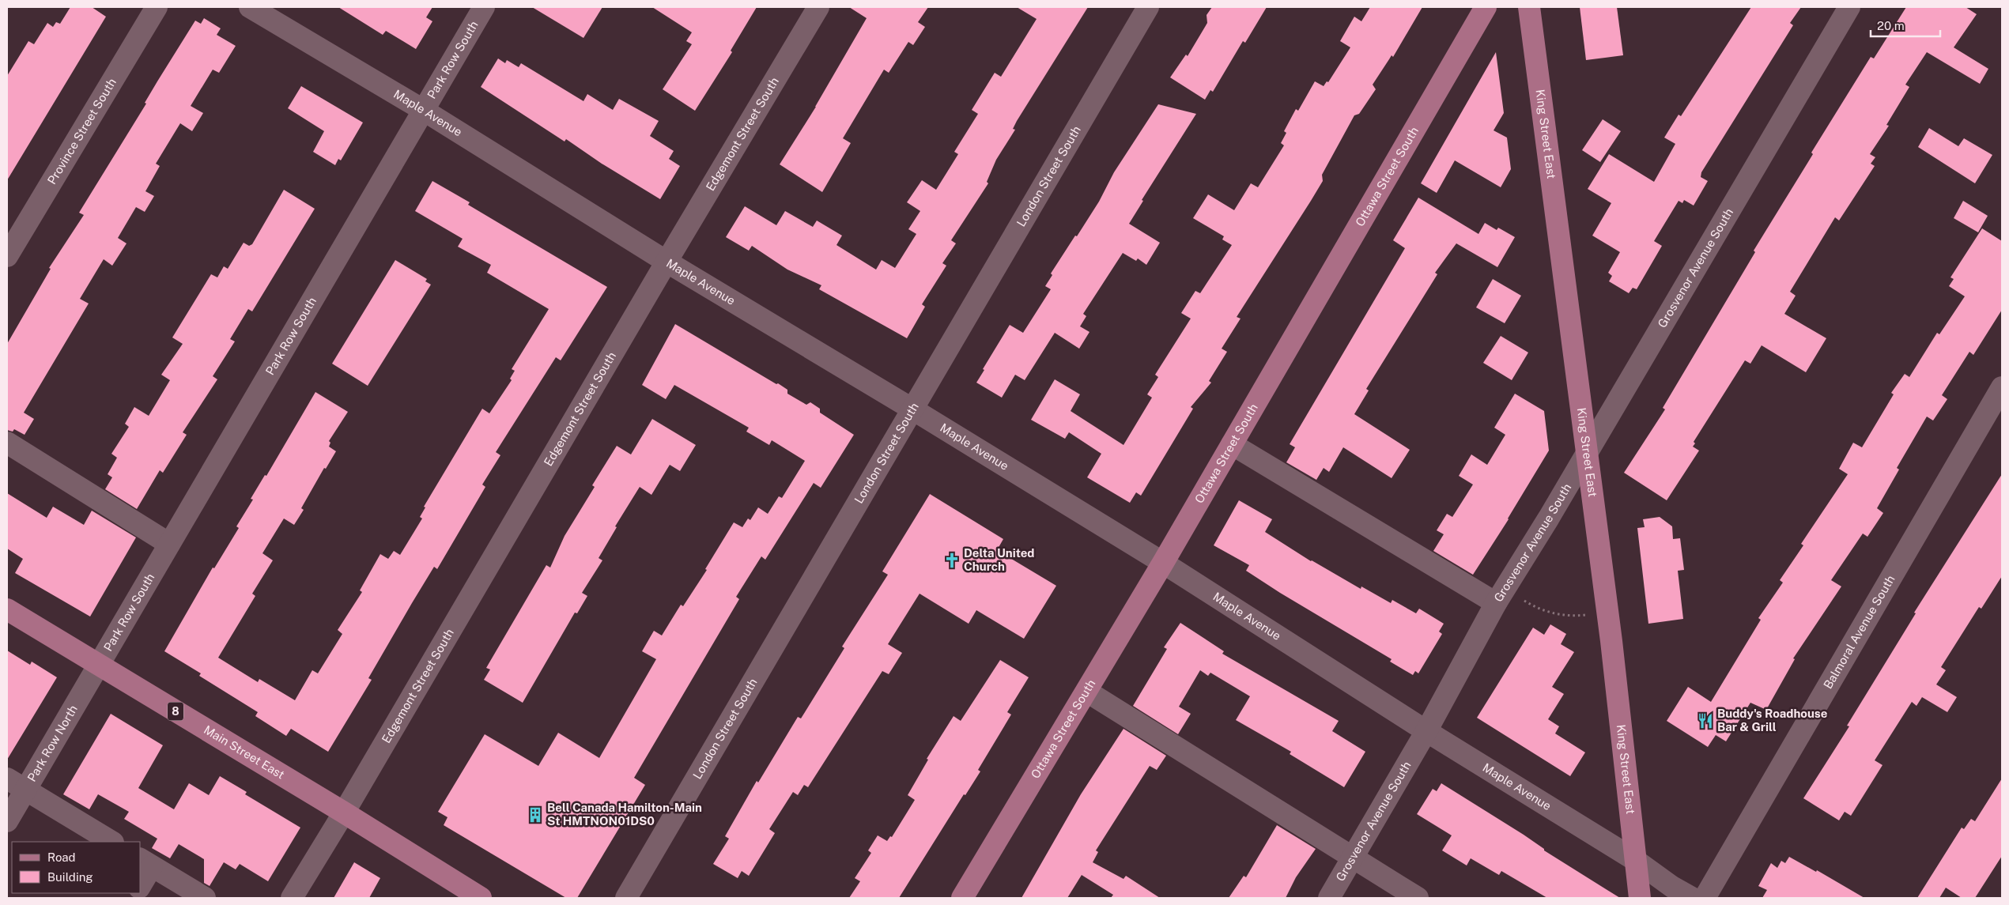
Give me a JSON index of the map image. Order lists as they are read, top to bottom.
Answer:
{
  "streets": {
    "main road": [
      "King Street East",
      "Ottawa Street South",
      "8",
      "Main Street East"
    ],
    "street": [
      "Park Row South",
      "Maple Avenue",
      "Province Street South",
      "Edgemont Street South",
      "London Street South",
      "Grosvenor Avenue South",
      "Balmoral Avenue South",
      "Park Row North"
    ]
  },
  "crossings": [
    ["Park Row South", "Maple Avenue"],
    ["Park Row South", "Park Row North"],
    ["Park Row South", "Main Street East"],
    ["Maple Avenue", "Edgemont Street South"],
    ["Maple Avenue", "King Street East"],
    ["Maple Avenue", "London Street South"],
    ["Maple Avenue", "Ottawa Street South"],
    ["Maple Avenue", "Grosvenor Avenue South"],
    ["Edgemont Street South", "Main Street East"],
    ["King Street East", "Grosvenor Avenue South"],
    ["Park Row North", "Main Street East"]
  ],
  "places": {
    "church": ["Delta United Church"],
    "restaurant": ["Buddy's Roadhouse Bar & Grill"],
    "building": ["Bell Canada Hamilton-Main St HMTNON01DS0"]
  },
  "legend": ["Road", "Building"],
  "scale_bar": "20 m"
}
